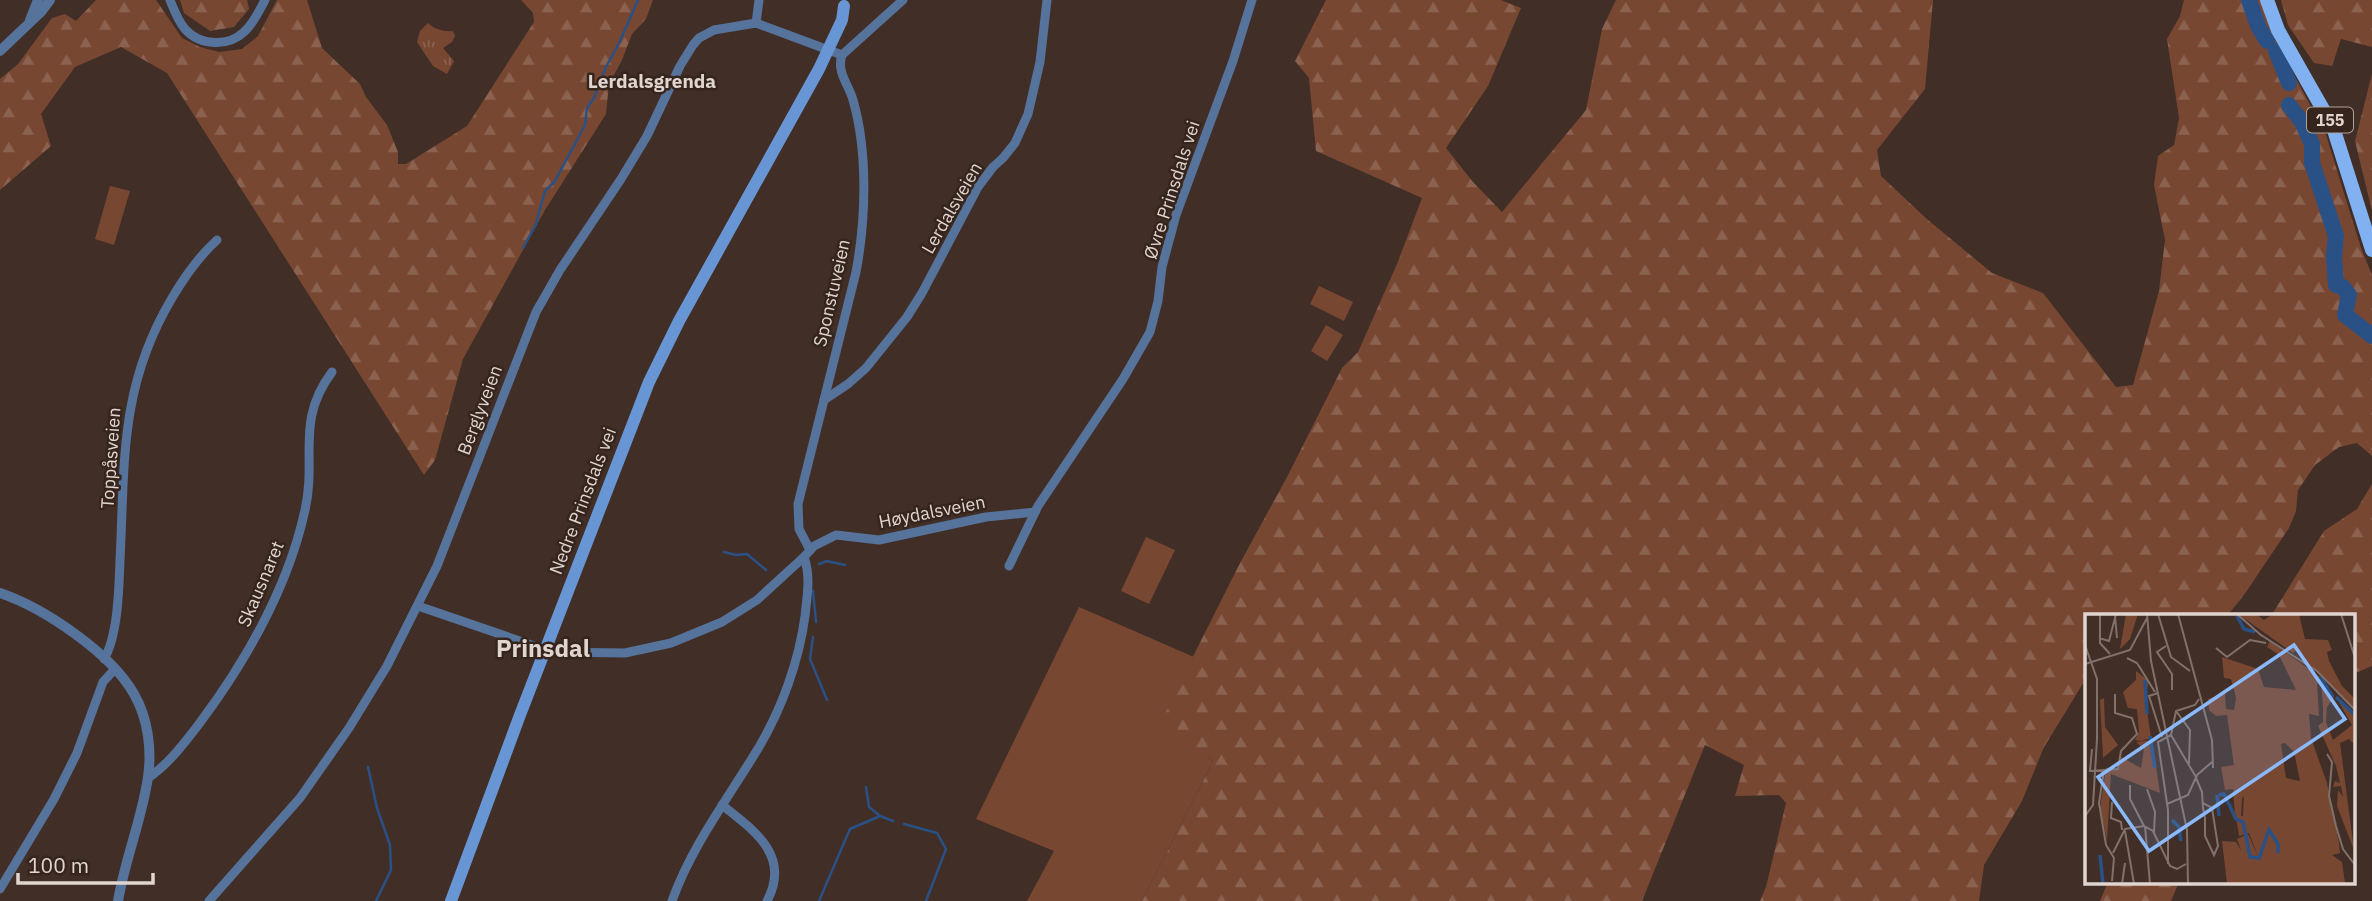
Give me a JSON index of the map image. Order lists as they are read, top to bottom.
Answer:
{
  "streets": {
    "main road": ["155", "Nedre Prinsdals vei"],
    "street": [
      "Øvre Prinsdals vei",
      "Lerdalsveien",
      "Sponstuveien",
      "Berglyveien",
      "Toppåsveien",
      "Høydalsveien",
      "Skausnaret"
    ]
  },
  "crossings": [
    ["Øvre Prinsdals vei", "Høydalsveien"],
    ["Lerdalsveien", "Sponstuveien"],
    ["Sponstuveien", "Høydalsveien"],
    ["Berglyveien", "Nedre Prinsdals vei"],
    ["Berglyveien", "Høydalsveien"],
    ["Nedre Prinsdals vei", "Høydalsveien"]
  ],
  "districts": ["Lerdalsgrenda", "Prinsdal"],
  "scale_bar": "100 m"
}
